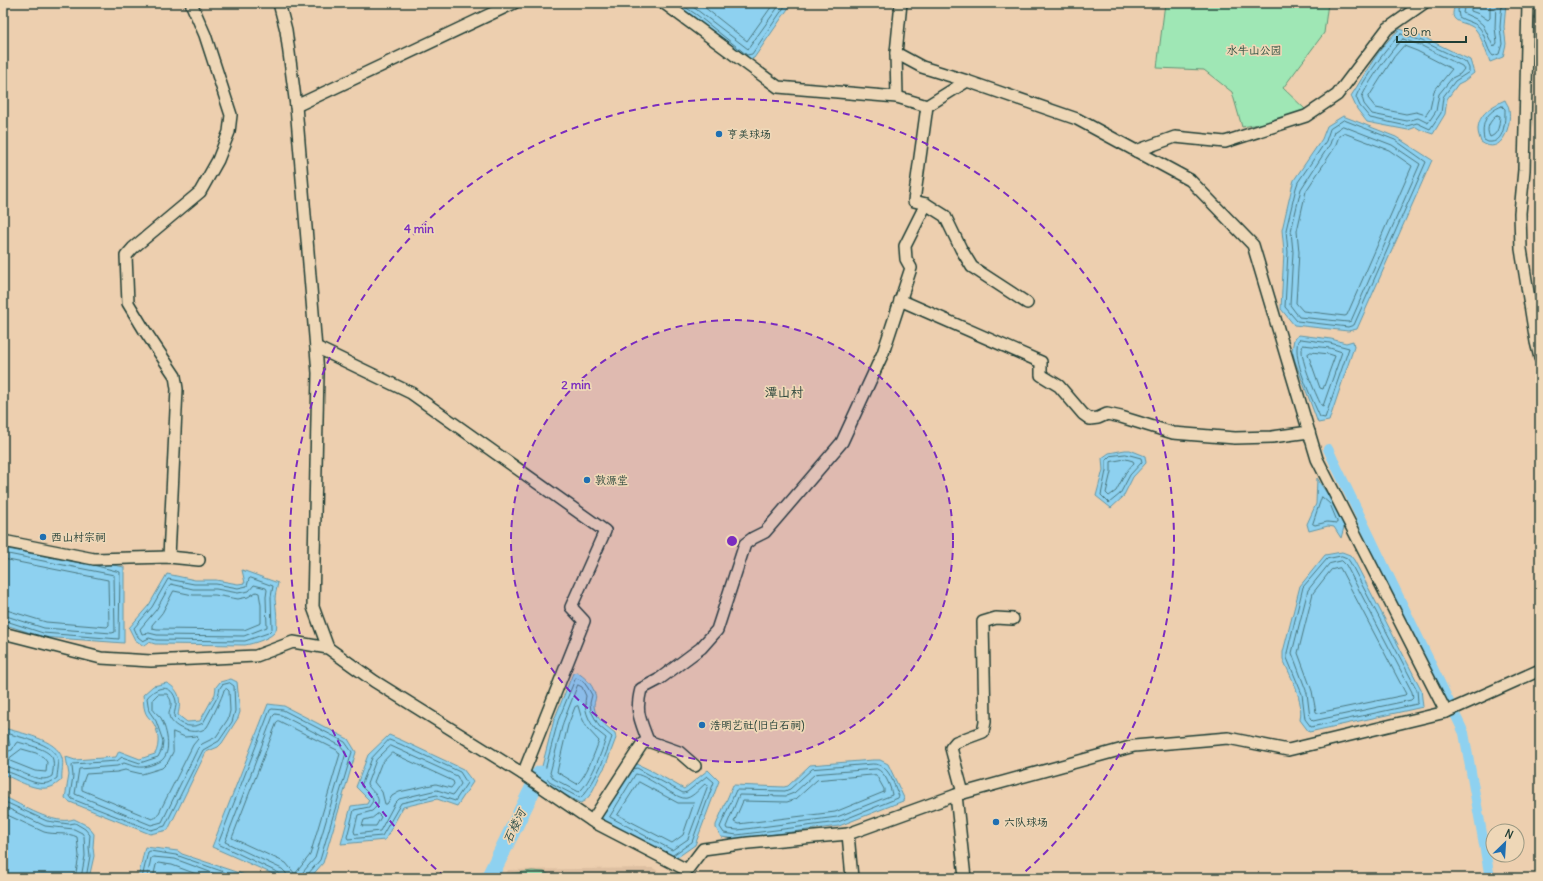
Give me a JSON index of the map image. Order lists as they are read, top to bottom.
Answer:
{
  "districts": ["潭山村"],
  "water": ["石楼河"],
  "parks": ["水牛山公园"],
  "places": [
    "亨美球场",
    "敦源堂",
    "西山村宗祠",
    "浩明艺社(旧白石祠)",
    "六队球场"
  ],
  "scale_bar": "50 m",
  "north": "top right",
  "rings": ["4 min", "2 min"]
}
